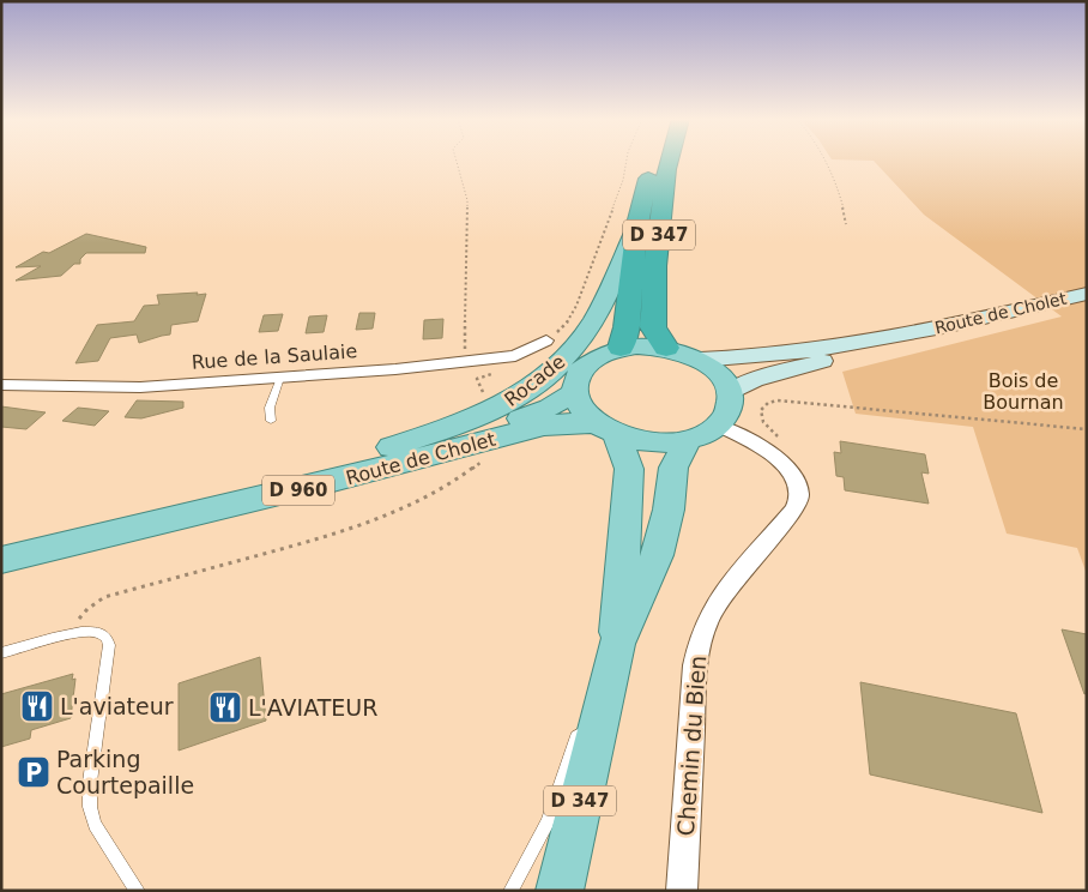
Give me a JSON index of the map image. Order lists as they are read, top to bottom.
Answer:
{
  "streets": {
    "highway": ["D 347", "Rocade"],
    "main road": ["Route de Cholet", "D 960"],
    "street": ["Rue de la Saulaie", "Chemin du Bien"]
  },
  "crossings": [
    ["D 347", "Route de Cholet"],
    ["D 347", "Rocade"],
    ["Route de Cholet", "Rocade"]
  ],
  "parks": ["Bois de Bournan"],
  "places": {
    "restaurant": ["L'aviateur", "L'AVIATEUR"],
    "parking": ["Parking Courtepaille"]
  }
}
